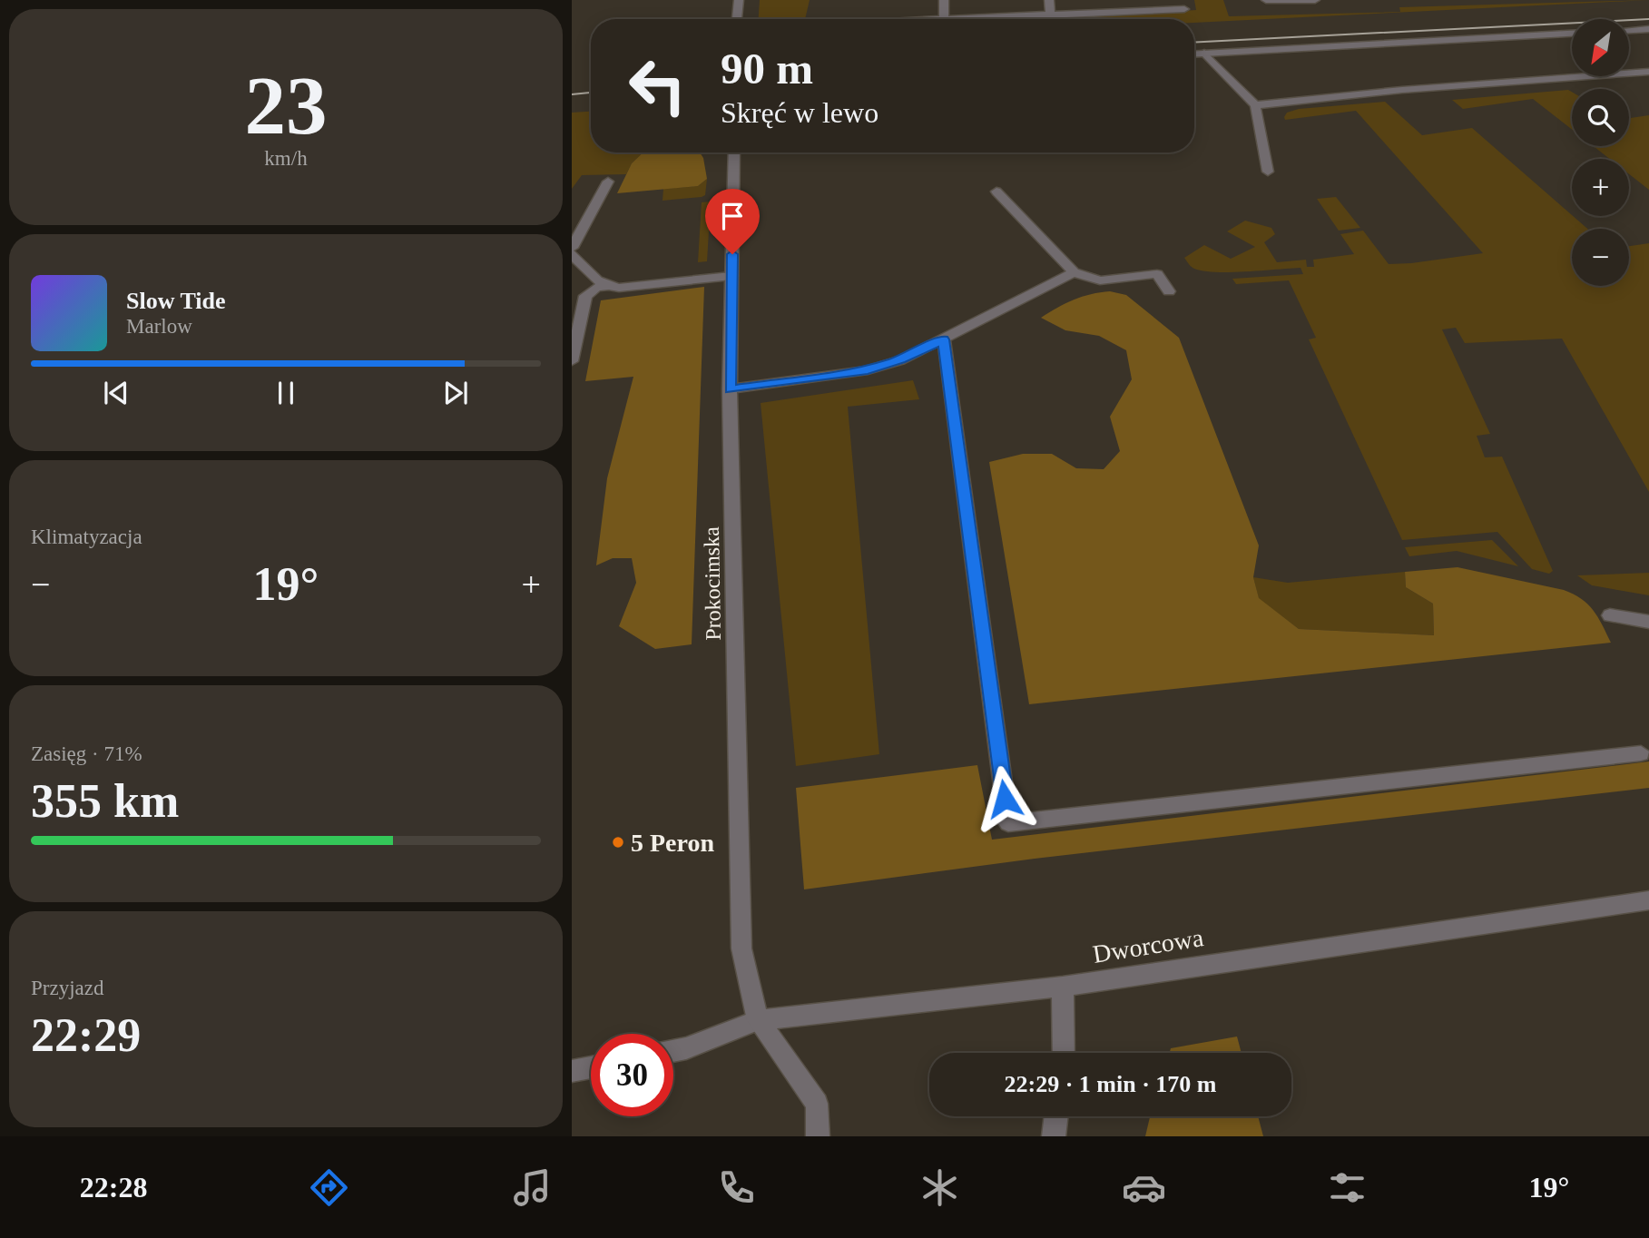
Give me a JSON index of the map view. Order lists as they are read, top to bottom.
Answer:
{
  "streets": {
    "street": ["Prokocimska", "Dworcowa"]
  },
  "crossings": [
    ["Prokocimska", "Dworcowa"]
  ],
  "places": ["5 Peron"],
  "north": "bottom left",
  "page": {
    "tile": [
      ["23", "km/h"],
      "Klimatyzacja",
      ["Zasięg · 71%", "355 km"],
      ["Przyjazd", "22:29"]
    ],
    "map_buttons": ["+", "−"],
    "turn": ["90 m", "Skręć w lewo"],
    "song": ["Slow Tide", "Marlow"],
    "heat": ["−", "19°", "+"],
    "limit": "30",
    "trip": "22:29 · 1 min · 170 m",
    "tabs": ["22:28", "19°"]
  }
}
